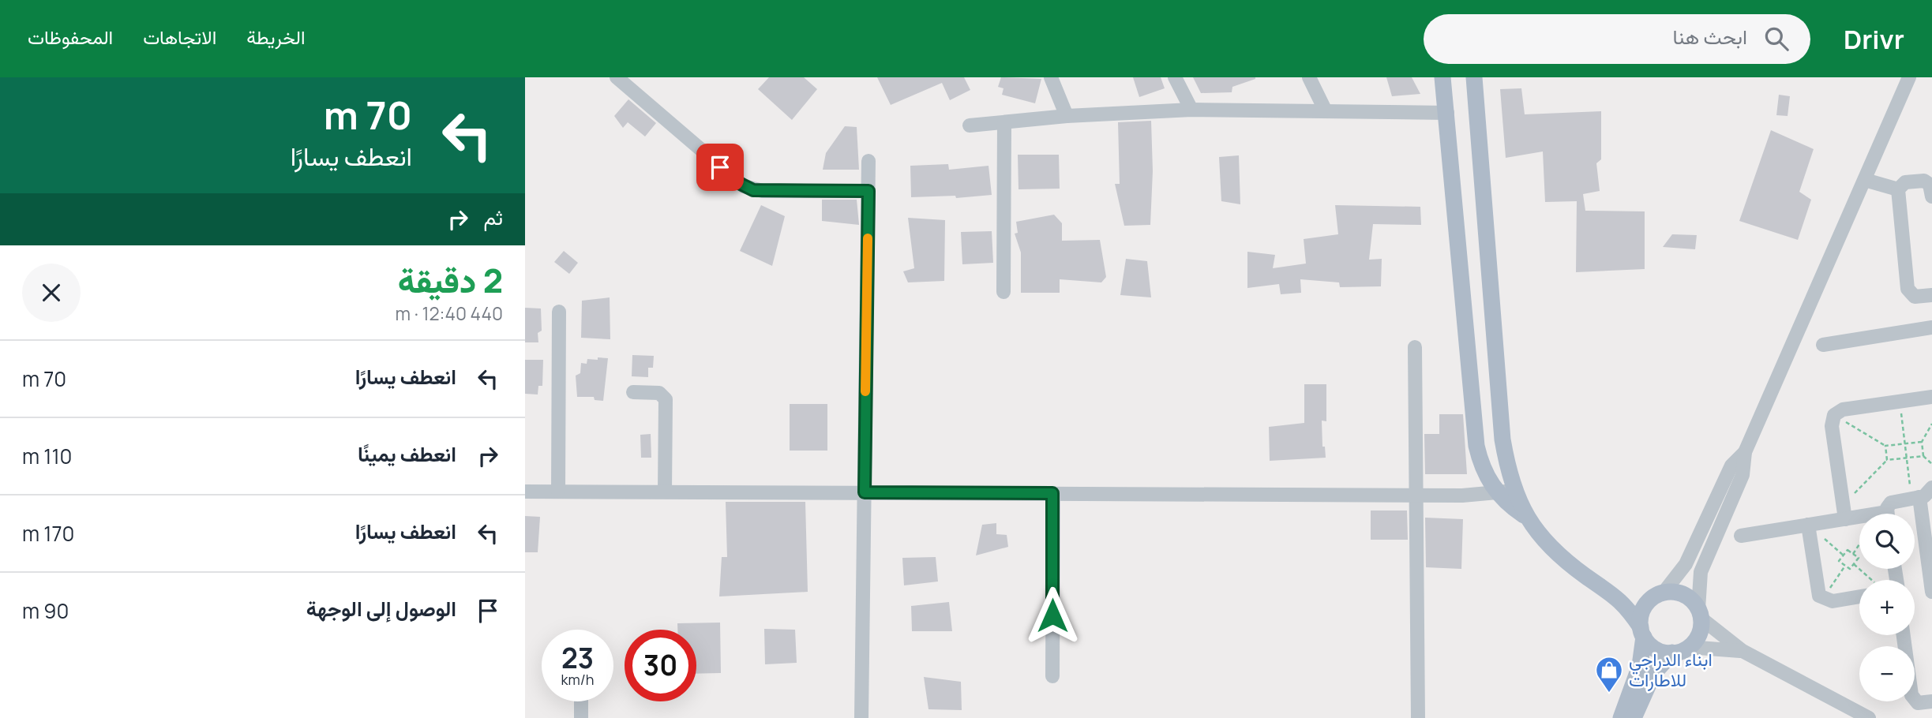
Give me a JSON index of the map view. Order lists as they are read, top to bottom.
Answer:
{
  "places": {
    "shop": ["ابناء الدراجي للاطارات"]
  },
  "page": {
    "header": "Drivr",
    "search": "ابحث هنا",
    "nav": ["الخريطة", "الاتجاهات", "المحفوظات"],
    "turn": ["70 m", "انعطف يسارًا"],
    "then": "ثم",
    "heading": ["2 دقيقة", "440 m · 12:40"],
    "list": [
      {
        "name": "انعطف يسارًا",
        "value": "70 m"
      },
      {
        "name": "انعطف يمينًا",
        "value": "110 m"
      },
      {
        "name": "انعطف يسارًا",
        "value": "170 m"
      },
      {
        "name": "الوصول إلى الوجهة",
        "value": "90 m"
      }
    ],
    "map_buttons": ["+", "−"],
    "speed": "23 km/h",
    "limit": "30"
  }
}
